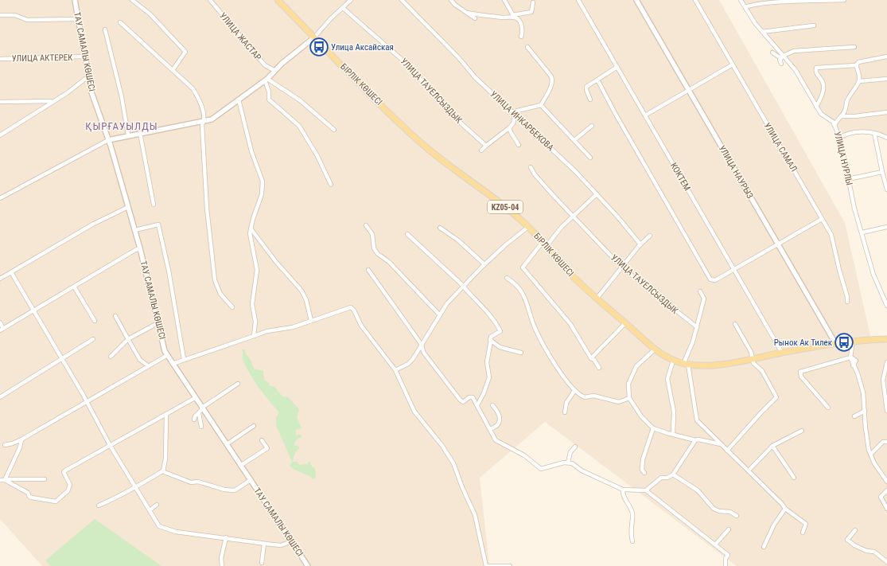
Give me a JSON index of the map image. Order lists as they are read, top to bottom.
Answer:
{
  "streets": {
    "main road": ["БІРЛІК КӨШЕСІ", "KZ05-04"],
    "street": [
      "УЛИЦА ЖАСТАР",
      "ТАУ САМАЛЫ КӨШЕСІ",
      "УЛИЦА АКТЕРЕК",
      "УЛИЦА ТАУЕЛСЫЗДЫК",
      "УЛИЦА ИНКАРБЕКОВА",
      "УЛИЦА САМАЛ",
      "УЛИЦА НУРЛЫ",
      "УЛИЦА НАУРЫЗ",
      "КОКТЕМ"
    ]
  },
  "crossings": [
    ["ТАУ САМАЛЫ КӨШЕСІ", "УЛИЦА АКТЕРЕК"],
    ["БІРЛІК КӨШЕСІ", "УЛИЦА НАУРЫЗ"],
    ["БІРЛІК КӨШЕСІ", "КОКТЕМ"]
  ],
  "districts": ["ҚЫРҒАУЫЛДЫ"],
  "places": {
    "bus stop": ["Улица Аксайская", "Рынок Ак Тилек"]
  }
}
